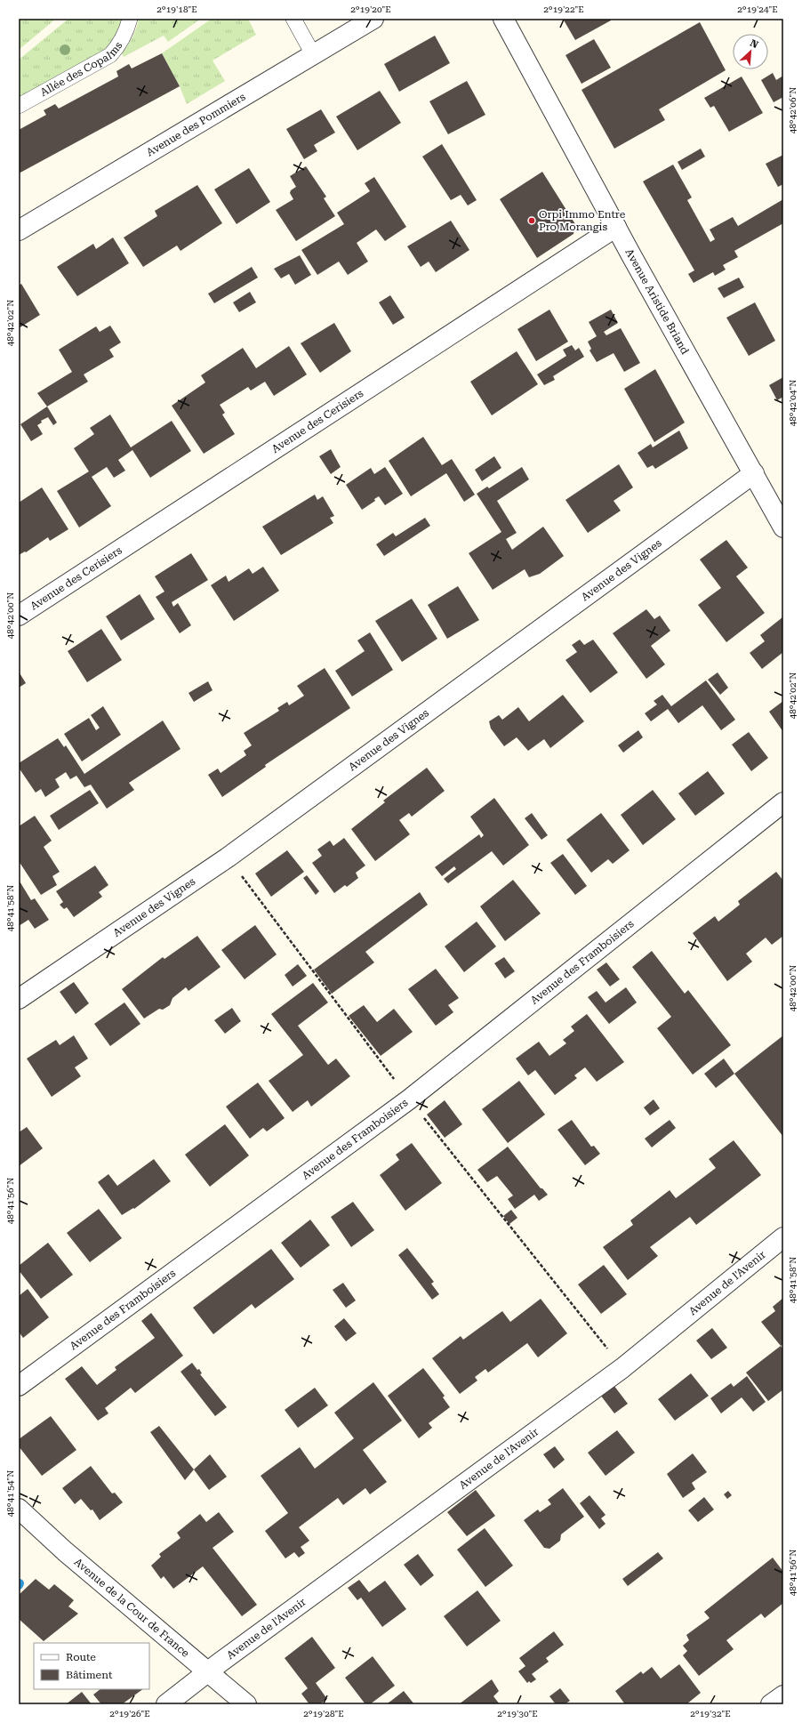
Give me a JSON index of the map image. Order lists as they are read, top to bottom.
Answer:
{
  "streets": {
    "street": [
      "Avenue des Pommiers",
      "Avenue Aristide Briand",
      "Avenue des Cerisiers",
      "Avenue des Vignes",
      "Avenue des Framboisiers",
      "Avenue de l'Avenir",
      "Avenue de la Cour de France"
    ],
    "lane": ["Allée des Copalms"]
  },
  "crossings": [
    ["Avenue Aristide Briand", "Avenue des Cerisiers"],
    ["Avenue Aristide Briand", "Avenue des Vignes"],
    ["Avenue de l'Avenir", "Avenue de la Cour de France"]
  ],
  "places": ["Orpi Immo Entre Pro Morangis"],
  "legend": ["Route", "Bâtiment"],
  "north": "top right",
  "coordinates": [
    "2°19'18\"E",
    "2°19'20\"E",
    "2°19'22\"E",
    "2°19'24\"E",
    "48°42'06\"N",
    "48°42'02\"N",
    "48°42'04\"N",
    "48°42'00\"N",
    "48°41'58\"N",
    "48°41'56\"N",
    "48°41'54\"N",
    "2°19'26\"E",
    "2°19'28\"E",
    "2°19'30\"E",
    "2°19'32\"E"
  ]
}
